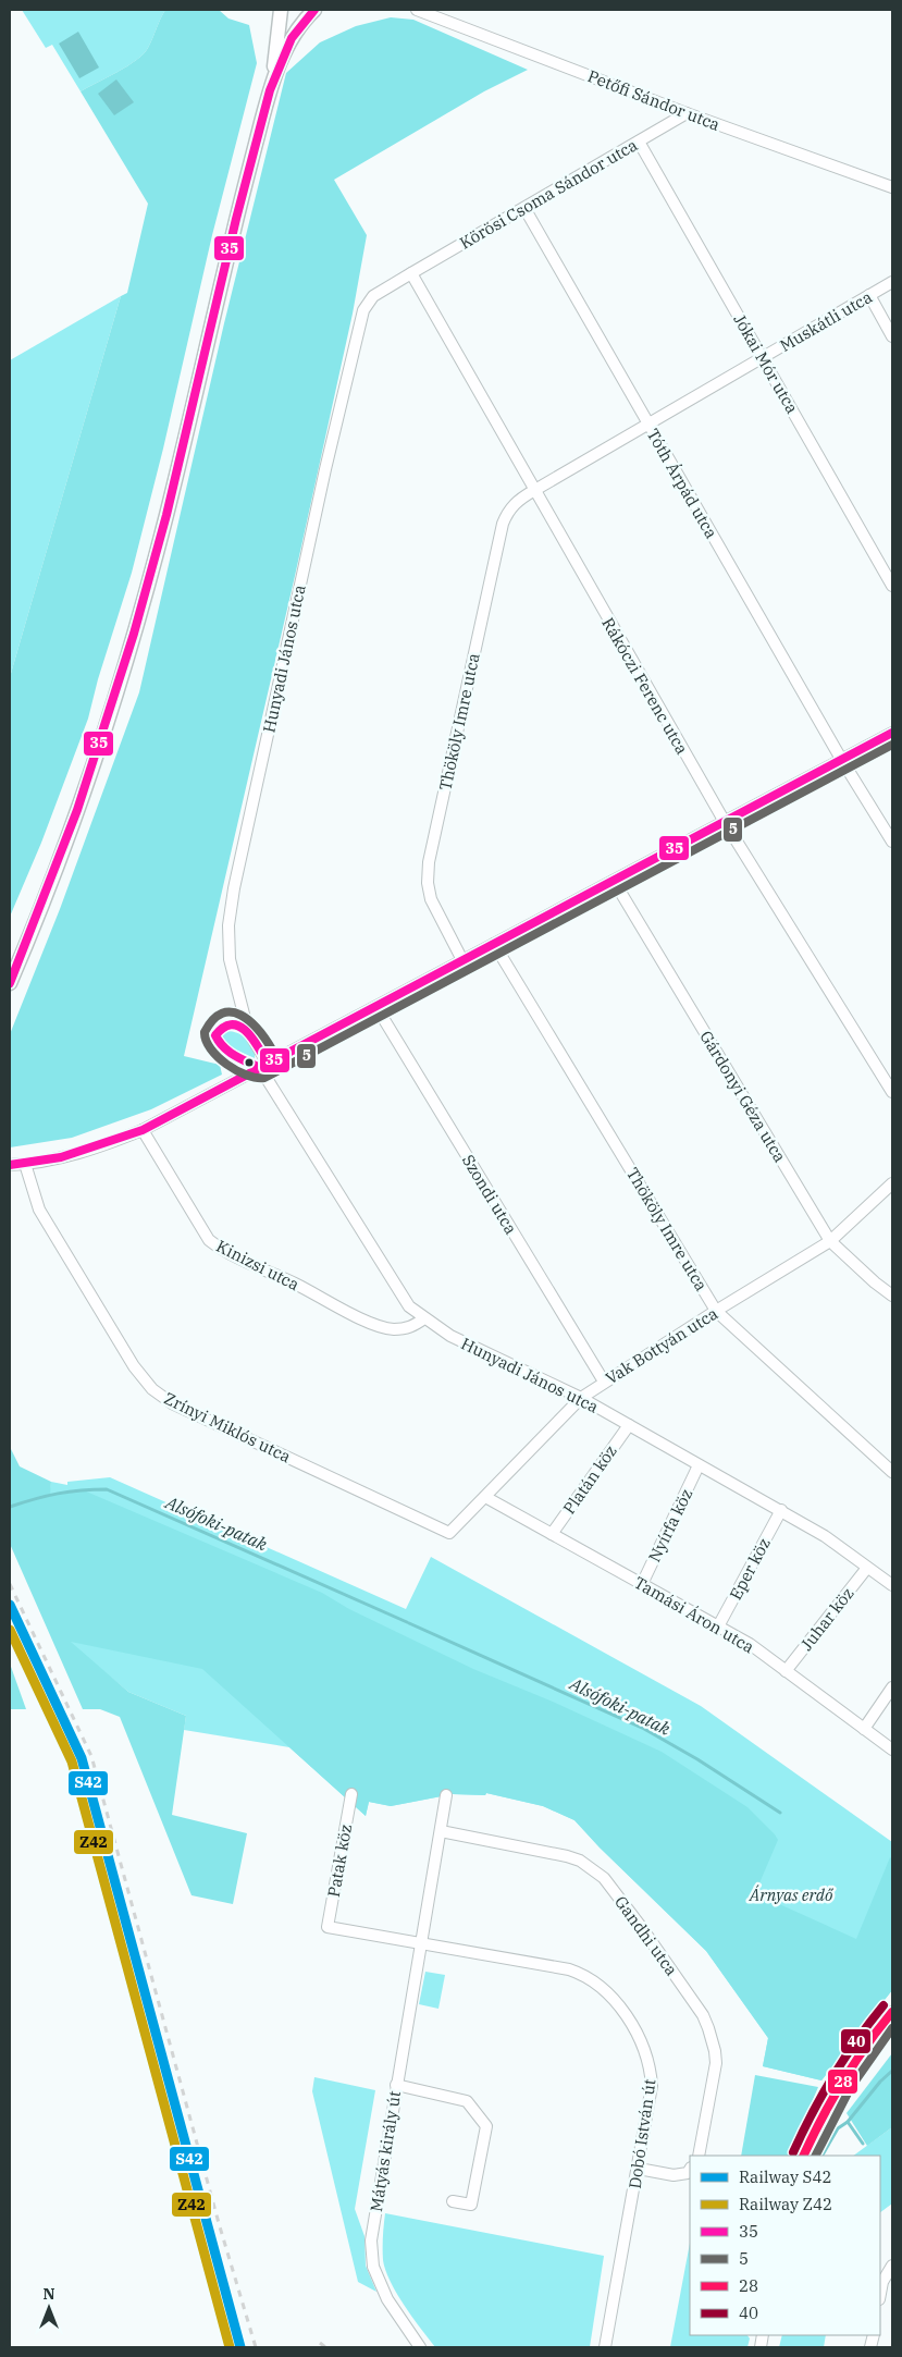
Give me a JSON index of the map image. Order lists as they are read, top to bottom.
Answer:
{
  "streets": {
    "street": [
      "Petőfi Sándor utca",
      "Körösi Csoma Sándor utca",
      "Muskátli utca",
      "Jókai Mór utca",
      "Tóth Árpád utca",
      "Hunyadi János utca",
      "Rákóczi Ferenc utca",
      "Thököly Imre utca",
      "Gárdonyi Géza utca",
      "Szondi utca",
      "Kinizsi utca",
      "Vak Bottyán utca",
      "Zrínyi Miklós utca",
      "Platán köz",
      "Nyírfa köz",
      "Eper köz",
      "Tamási Áron utca",
      "Juhar köz",
      "Patak köz",
      "Gandhi utca",
      "Dobó István út",
      "Mátyás király út"
    ]
  },
  "crossings": [
    ["Petőfi Sándor utca", "Körösi Csoma Sándor utca"],
    ["Körösi Csoma Sándor utca", "Jókai Mór utca"],
    ["Körösi Csoma Sándor utca", "Tóth Árpád utca"],
    ["Körösi Csoma Sándor utca", "Hunyadi János utca"],
    ["Körösi Csoma Sándor utca", "Rákóczi Ferenc utca"],
    ["Muskátli utca", "Jókai Mór utca"],
    ["Muskátli utca", "Tóth Árpád utca"],
    ["Muskátli utca", "Rákóczi Ferenc utca"],
    ["Muskátli utca", "Thököly Imre utca"],
    ["Hunyadi János utca", "Rákóczi Ferenc utca"],
    ["Hunyadi János utca", "Kinizsi utca"],
    ["Hunyadi János utca", "Vak Bottyán utca"],
    ["Hunyadi János utca", "Platán köz"],
    ["Hunyadi János utca", "Nyírfa köz"],
    ["Hunyadi János utca", "Eper köz"],
    ["Hunyadi János utca", "Juhar köz"],
    ["Rákóczi Ferenc utca", "Thököly Imre utca"],
    ["Thököly Imre utca", "Vak Bottyán utca"],
    ["Gárdonyi Géza utca", "Vak Bottyán utca"],
    ["Szondi utca", "Vak Bottyán utca"],
    ["Vak Bottyán utca", "Zrínyi Miklós utca"],
    ["Vak Bottyán utca", "Tamási Áron utca"],
    ["Platán köz", "Tamási Áron utca"],
    ["Nyírfa köz", "Tamási Áron utca"],
    ["Eper köz", "Tamási Áron utca"],
    ["Tamási Áron utca", "Juhar köz"],
    ["Patak köz", "Dobó István út"],
    ["Dobó István út", "Mátyás király út"]
  ],
  "water": ["Alsófoki-patak"],
  "parks": ["Árnyas erdő"],
  "lines": [
    "transit line 35",
    "transit line 5",
    "rail line S42",
    "rail line Z42",
    "transit line 40",
    "transit line 28"
  ],
  "legend": [
    "Railway S42",
    "Railway Z42",
    "35",
    "5",
    "28",
    "40"
  ],
  "north": "top"
}
